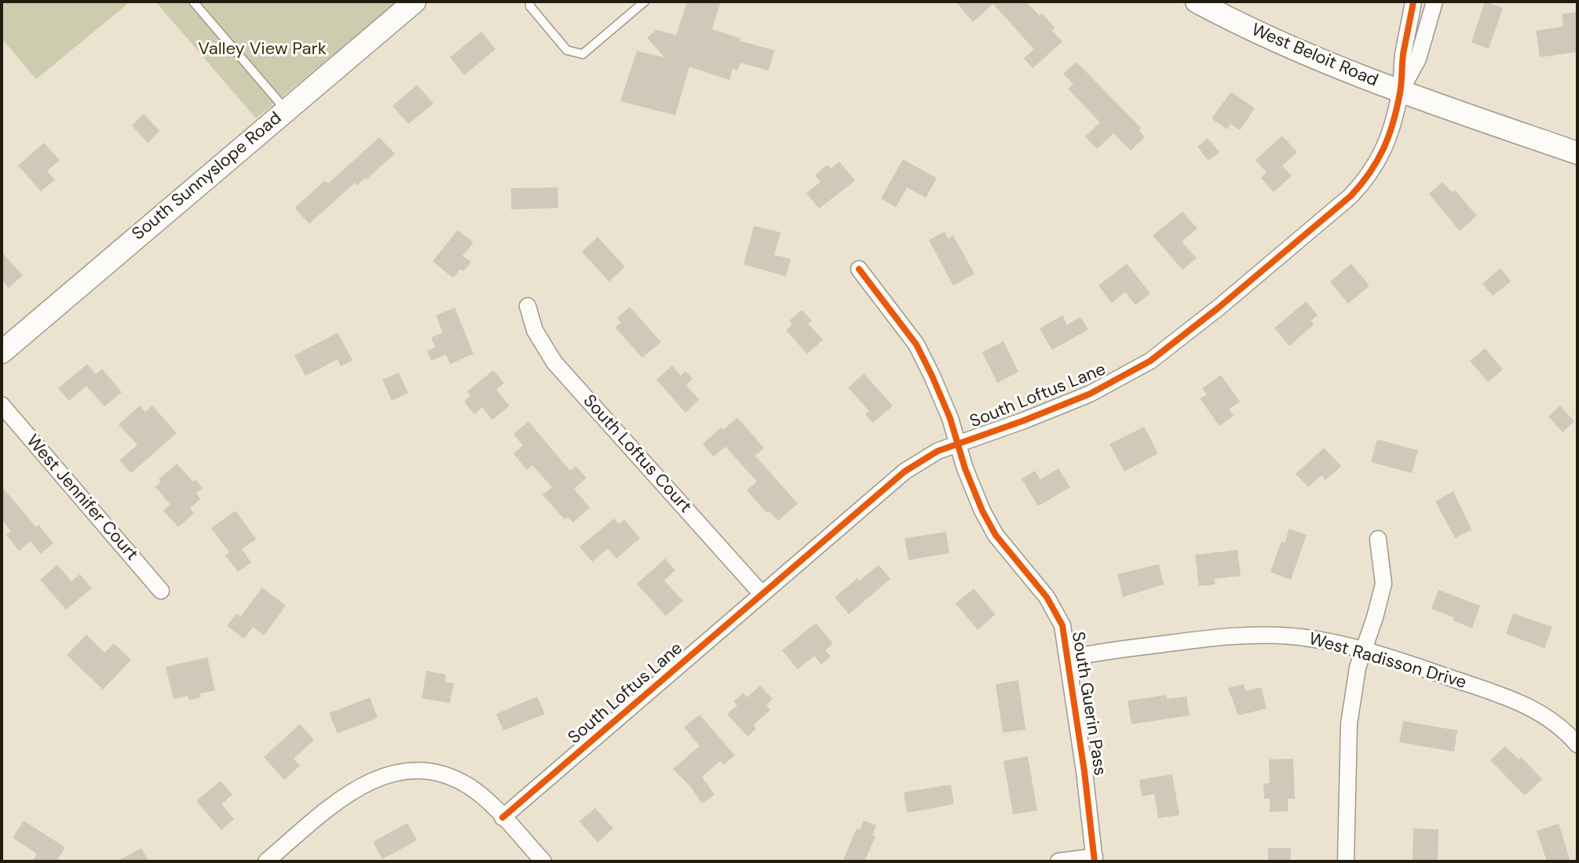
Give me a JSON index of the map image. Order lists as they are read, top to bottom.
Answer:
{
  "streets": {
    "street": [
      "West Beloit Road",
      "South Sunnyslope Road",
      "South Loftus Lane",
      "South Loftus Court",
      "West Jennifer Court",
      "West Radisson Drive",
      "South Guerin Pass"
    ]
  },
  "crossings": [
    ["West Beloit Road", "South Loftus Lane"],
    ["South Loftus Lane", "South Loftus Court"],
    ["South Loftus Lane", "South Guerin Pass"],
    ["West Radisson Drive", "South Guerin Pass"]
  ],
  "parks": ["Valley View Park"]
}
